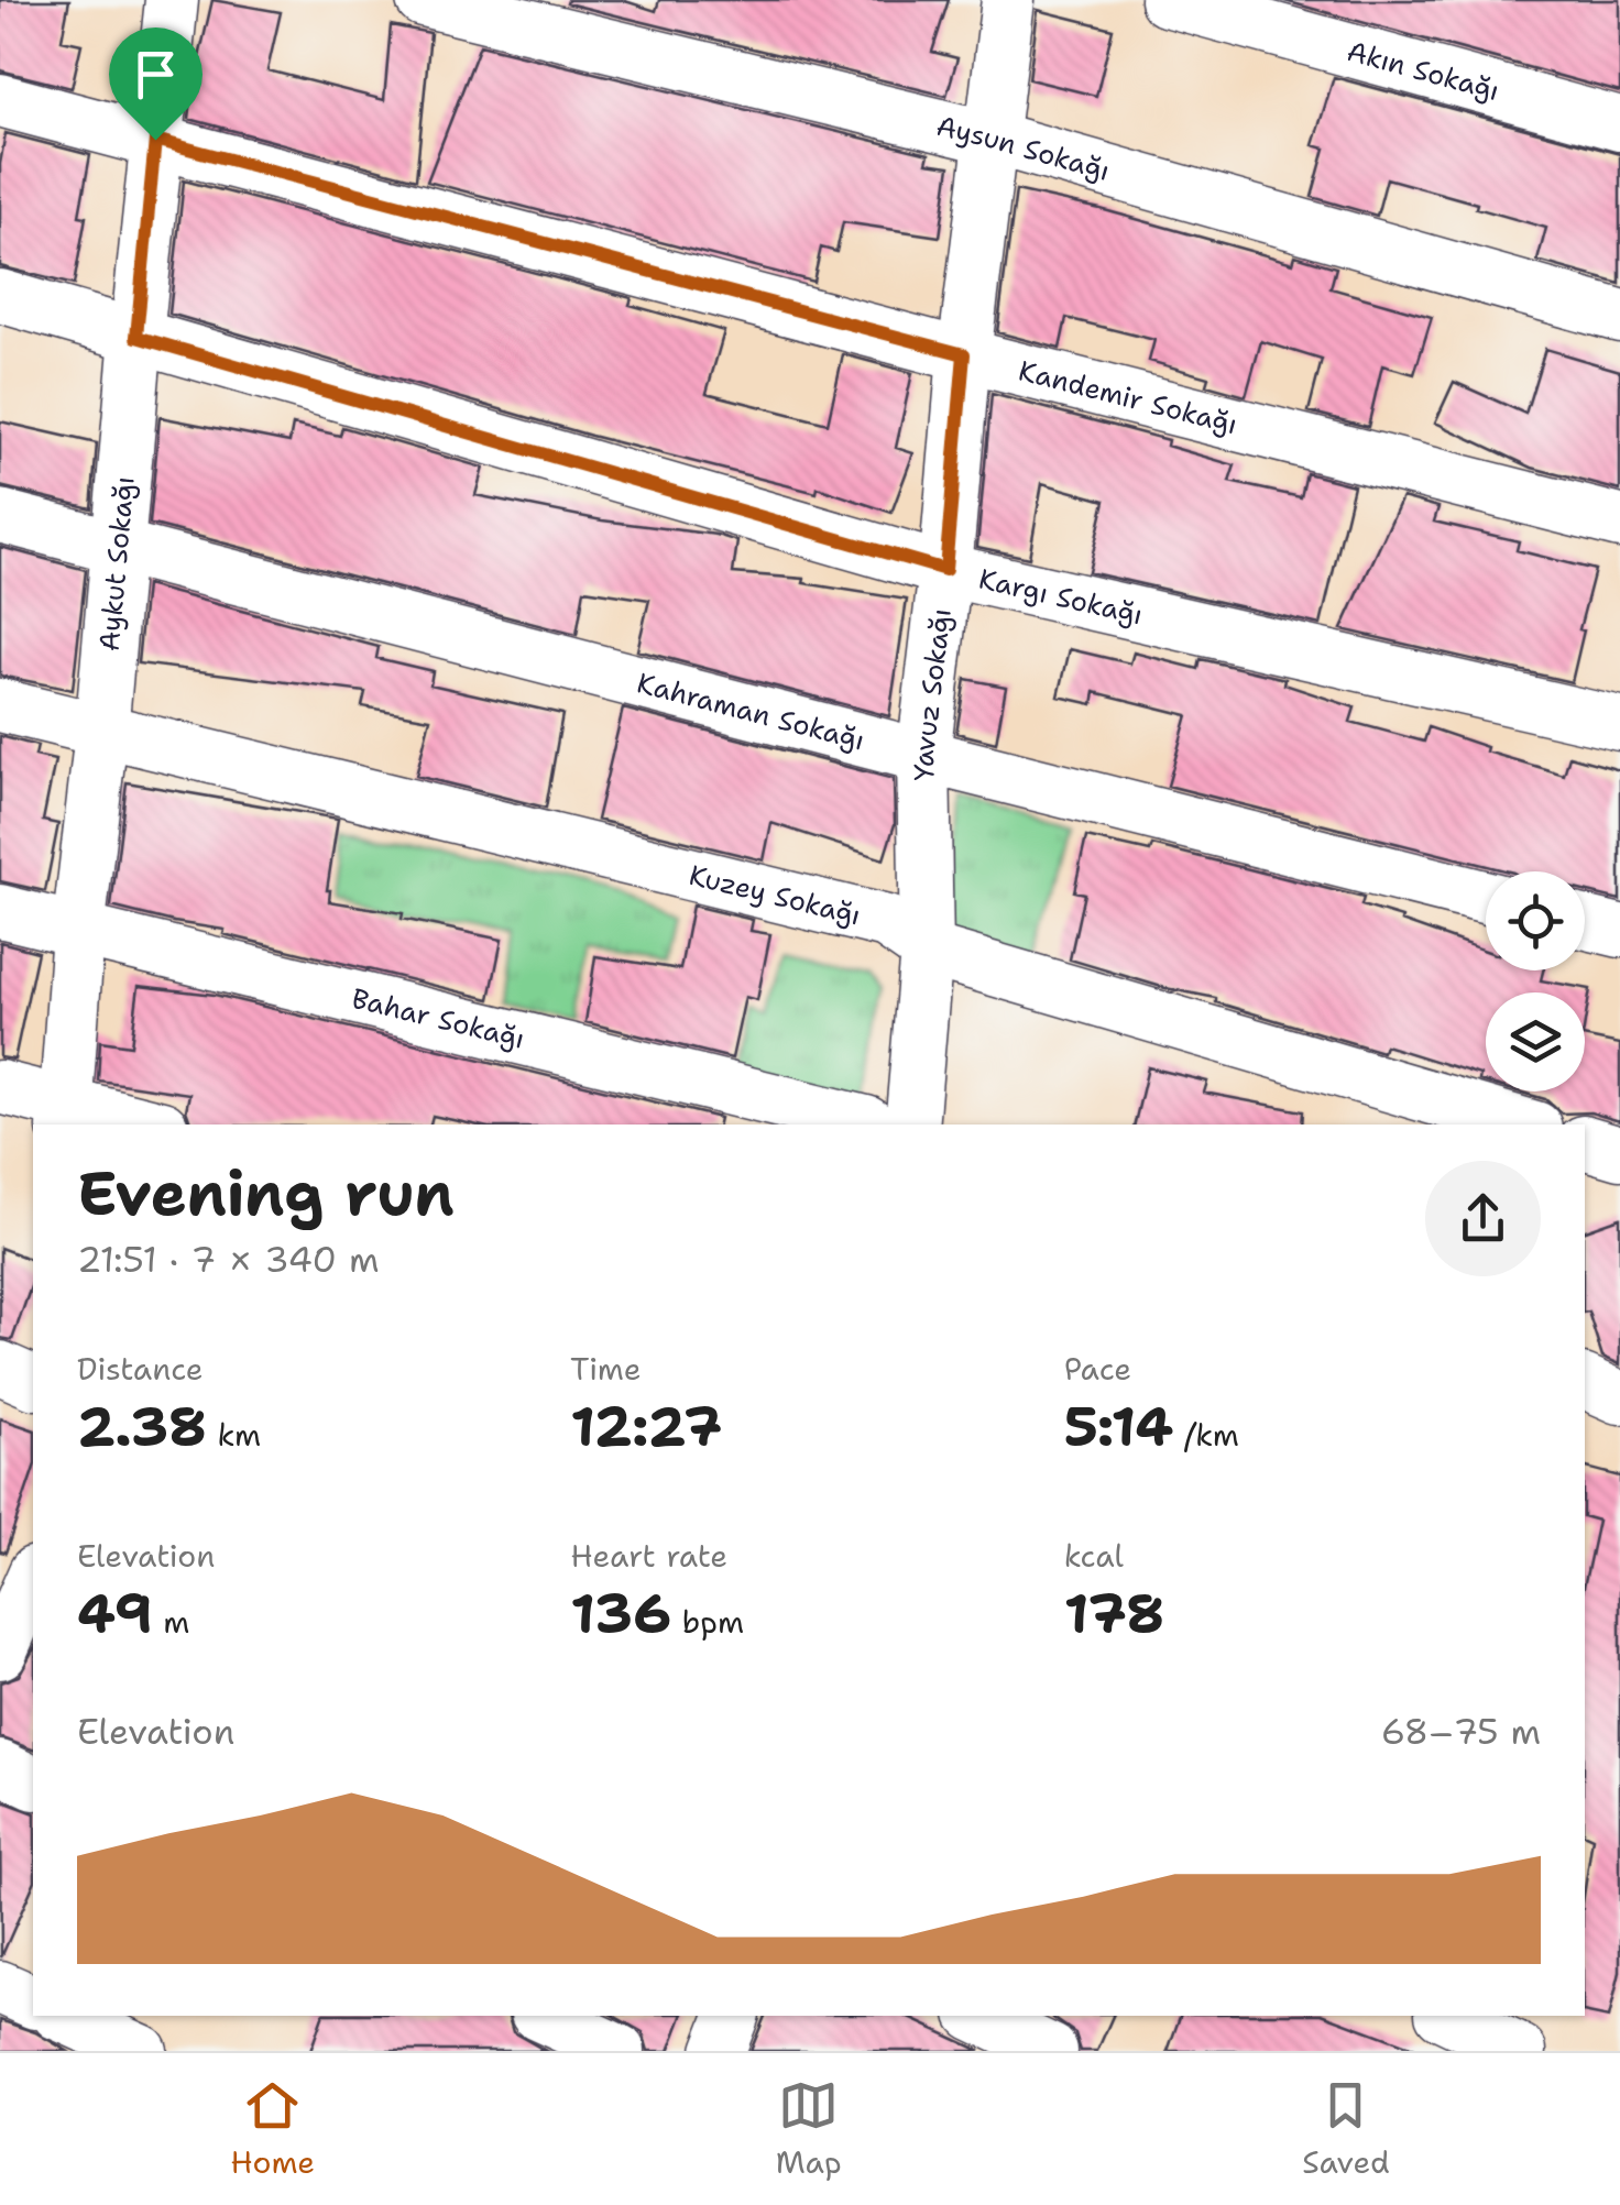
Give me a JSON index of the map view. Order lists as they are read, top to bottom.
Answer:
{
  "streets": {
    "street": [
      "Akın Sokağı",
      "Aysun Sokağı",
      "Kandemir Sokağı",
      "Aykut Sokağı",
      "Kargı Sokağı",
      "Yavuz Sokağı",
      "Kahraman Sokağı",
      "Kuzey Sokağı",
      "Bahar Sokağı"
    ]
  },
  "crossings": [
    ["Aysun Sokağı", "Yavuz Sokağı"],
    ["Kandemir Sokağı", "Aykut Sokağı"],
    ["Kandemir Sokağı", "Yavuz Sokağı"],
    ["Aykut Sokağı", "Kargı Sokağı"],
    ["Aykut Sokağı", "Kahraman Sokağı"],
    ["Aykut Sokağı", "Kuzey Sokağı"],
    ["Aykut Sokağı", "Bahar Sokağı"],
    ["Kargı Sokağı", "Yavuz Sokağı"],
    ["Yavuz Sokağı", "Kahraman Sokağı"],
    ["Yavuz Sokağı", "Kuzey Sokağı"]
  ],
  "page": {
    "heading": ["Evening run", "21:51 · 7 × 340 m"],
    "stats": [
      ["Distance", "2.38 km"],
      ["Time", "12:27"],
      ["Pace", "5:14 /km"],
      ["Elevation", "49 m"],
      ["Heart rate", "136 bpm"],
      ["kcal", "178"]
    ],
    "chart": ["Elevation", "68–75 m"],
    "tabs": ["Home", "Map", "Saved"]
  }
}
